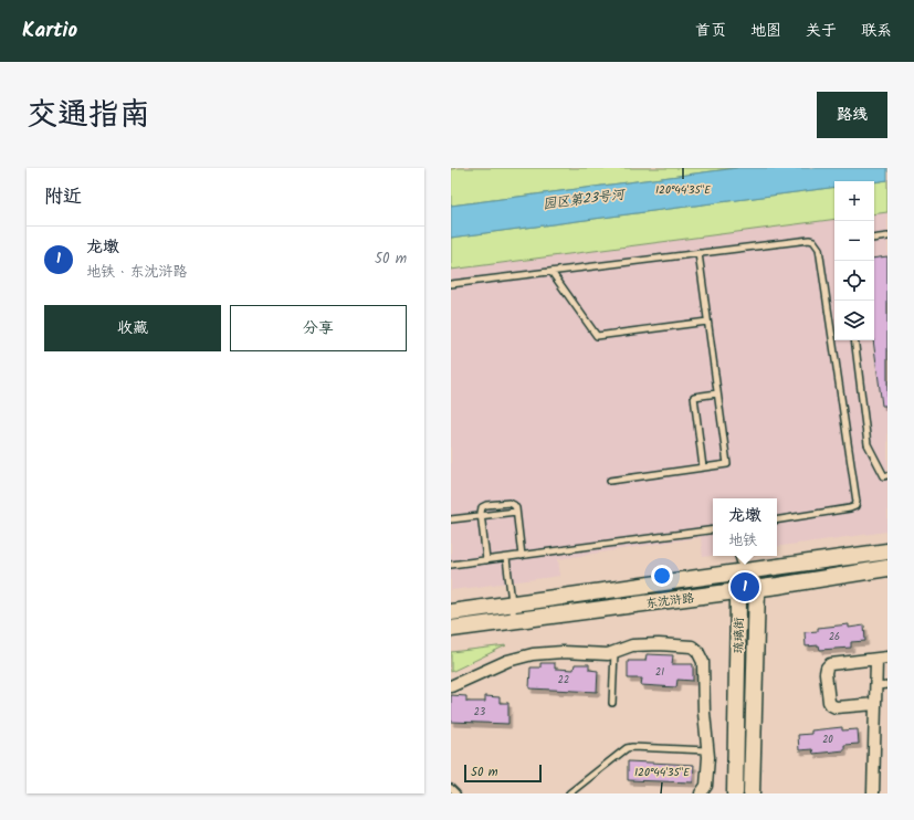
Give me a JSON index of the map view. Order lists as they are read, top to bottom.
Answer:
{
  "streets": {
    "main road": ["东沈浒路", "琉璃街"]
  },
  "crossings": [
    ["东沈浒路", "琉璃街"]
  ],
  "water": ["园区第23号河"],
  "house_numbers": [
    "26",
    "21",
    "22",
    "23",
    "20"
  ],
  "scale_bar": "50 m",
  "page": {
    "header": "Kartio",
    "nav": [
      "首页",
      "地图",
      "关于",
      "联系"
    ],
    "title": "交通指南",
    "buttons": [
      "路线",
      ["收藏", "分享"]
    ],
    "heading": "附近",
    "map_buttons": ["+", "−"],
    "list": [
      {
        "mark": "1",
        "name": "龙墩",
        "note": "地铁 · 东沈浒路",
        "value": "50 m"
      }
    ],
    "popup": ["龙墩", "地铁"],
    "pins": "1",
    "scale": "50 m"
  },
  "coordinates": ["120°44'35\"E"]
}
